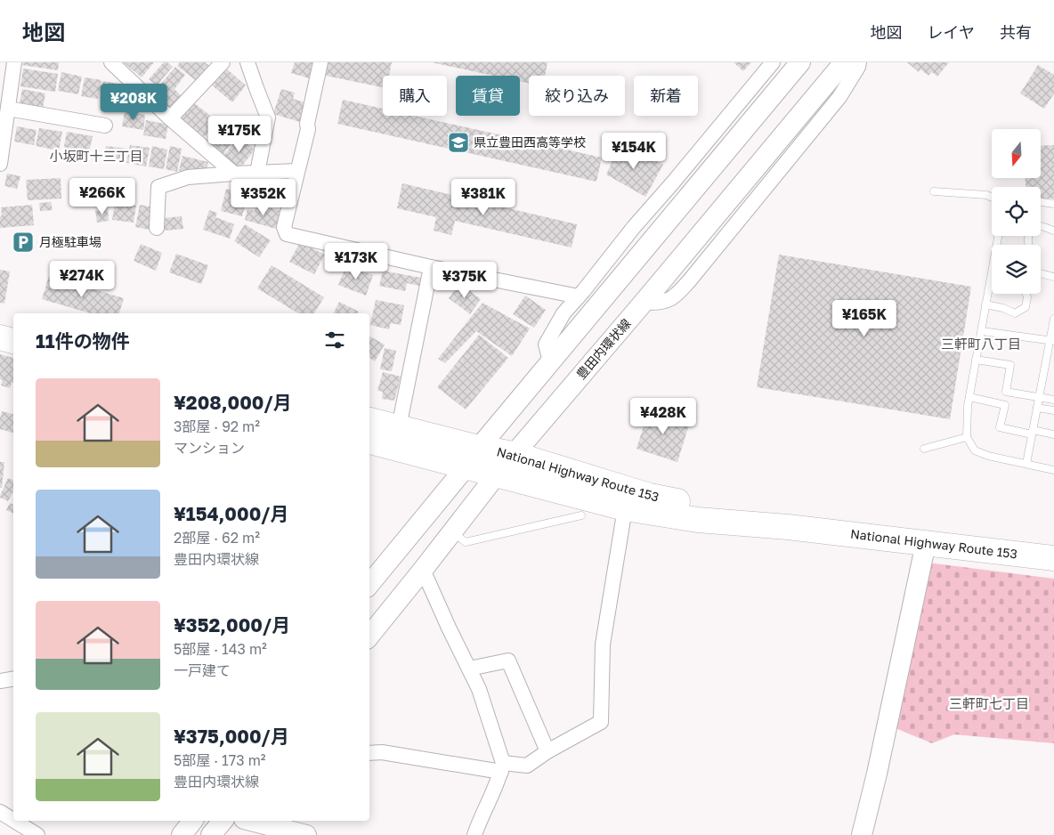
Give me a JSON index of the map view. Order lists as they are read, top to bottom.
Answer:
{
  "streets": {
    "highway": ["National Highway Route 153"],
    "street": ["豊田内環状線"]
  },
  "crossings": [
    ["豊田内環状線", "National Highway Route 153"]
  ],
  "districts": ["小坂町十三丁目", "三軒町八丁目", "三軒町七丁目"],
  "places": {
    "school or university": ["県立豊田西高等学校"],
    "parking": ["月極駐車場"]
  },
  "north": "bottom",
  "page": {
    "header": "地図",
    "nav": ["地図", "レイヤ", "共有"],
    "chip": [
      "購入",
      "賃貸",
      "絞り込み",
      "新着"
    ],
    "price": [
      "¥208K",
      "¥175K",
      "¥154K",
      "¥266K",
      "¥352K",
      "¥381K",
      "¥173K",
      "¥274K",
      "¥375K",
      "¥165K",
      "¥428K"
    ],
    "heading": "11件の物件",
    "list": [
      {
        "name": "¥208,000/月",
        "note": "3部屋 · 92 m² · マンション"
      },
      {
        "name": "¥154,000/月",
        "note": "2部屋 · 62 m² · 豊田内環状線"
      },
      {
        "name": "¥352,000/月",
        "note": "5部屋 · 143 m² · 一戸建て"
      },
      {
        "name": "¥375,000/月",
        "note": "5部屋 · 173 m² · 豊田内環状線"
      }
    ]
  }
}
